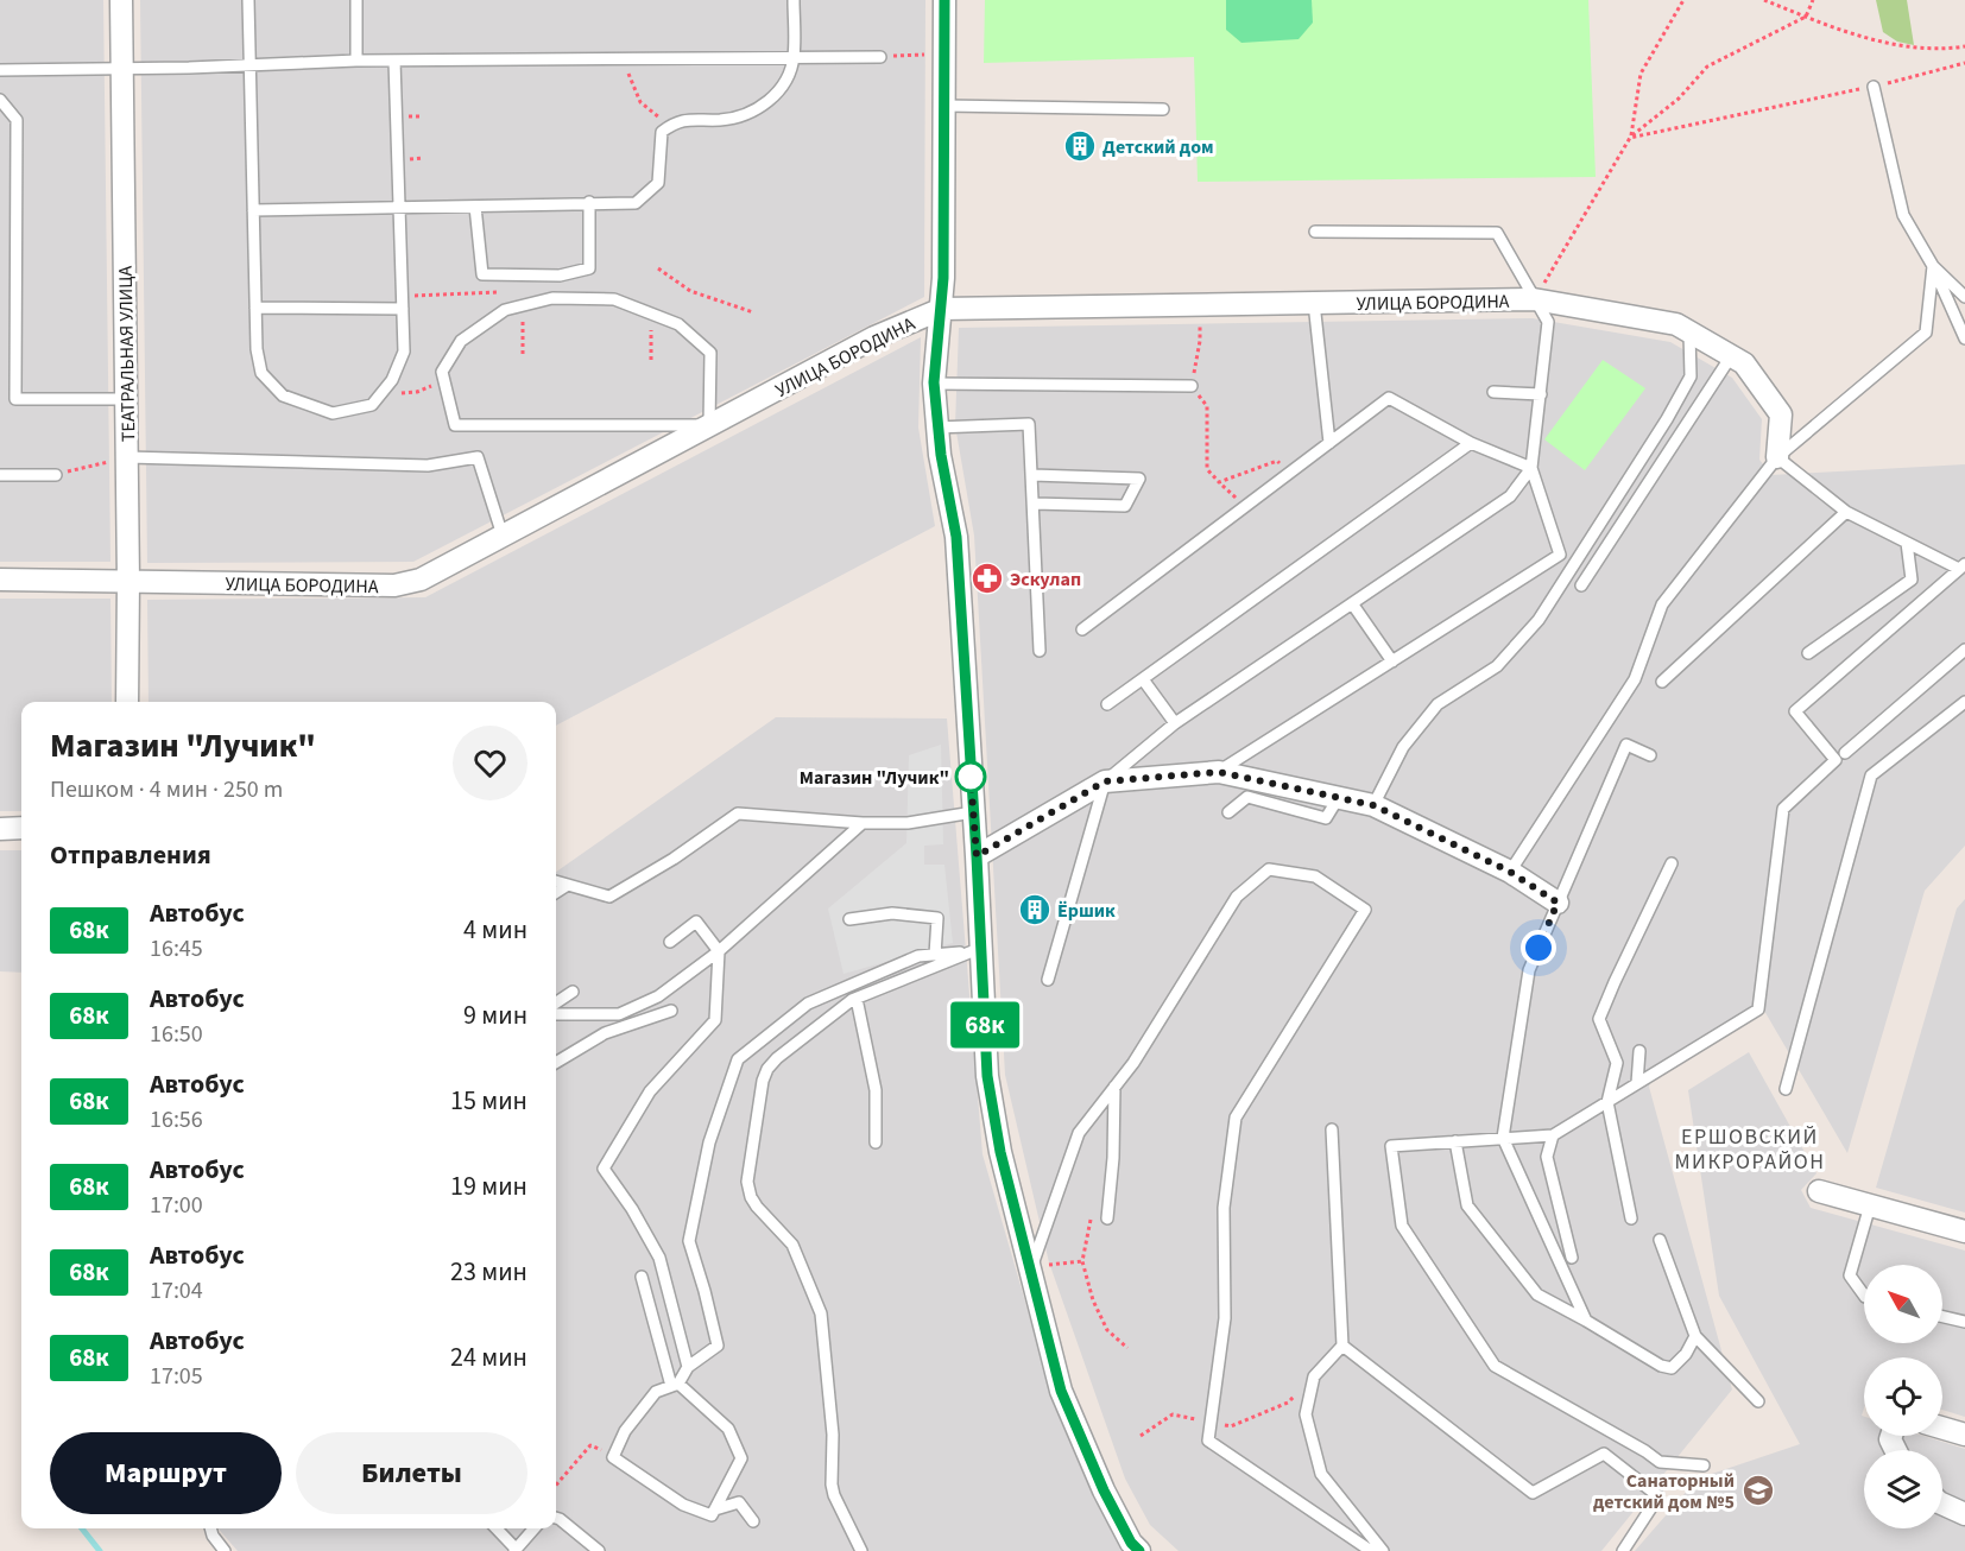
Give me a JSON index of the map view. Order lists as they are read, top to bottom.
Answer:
{
  "streets": {
    "street": ["УЛИЦА БОРОДИНА", "ТЕАТРАЛЬНАЯ УЛИЦА"]
  },
  "crossings": [
    ["УЛИЦА БОРОДИНА", "ТЕАТРАЛЬНАЯ УЛИЦА"]
  ],
  "districts": ["ЕРШОВСКИЙ МИКРОРАЙОН"],
  "places": {
    "building": ["Детский дом", "Ёршик"],
    "pharmacy": ["Эскулап"],
    "other": ["Магазин \"Лучик\""],
    "school or university": ["Санаторный детский дом №5"]
  },
  "lines": ["bus line 68к"],
  "north": "top left",
  "page": {
    "on_map": "68к",
    "heading": [
      ["Магазин \"Лучик\"", "Пешком · 4 мин · 250 m"],
      "Отправления"
    ],
    "list": [
      {
        "mark": "68к",
        "name": "Автобус",
        "note": "16:45",
        "value": "4 мин"
      },
      {
        "mark": "68к",
        "name": "Автобус",
        "note": "16:50",
        "value": "9 мин"
      },
      {
        "mark": "68к",
        "name": "Автобус",
        "note": "16:56",
        "value": "15 мин"
      },
      {
        "mark": "68к",
        "name": "Автобус",
        "note": "17:00",
        "value": "19 мин"
      },
      {
        "mark": "68к",
        "name": "Автобус",
        "note": "17:04",
        "value": "23 мин"
      },
      {
        "mark": "68к",
        "name": "Автобус",
        "note": "17:05",
        "value": "24 мин"
      }
    ],
    "buttons": ["Маршрут", "Билеты"]
  }
}
